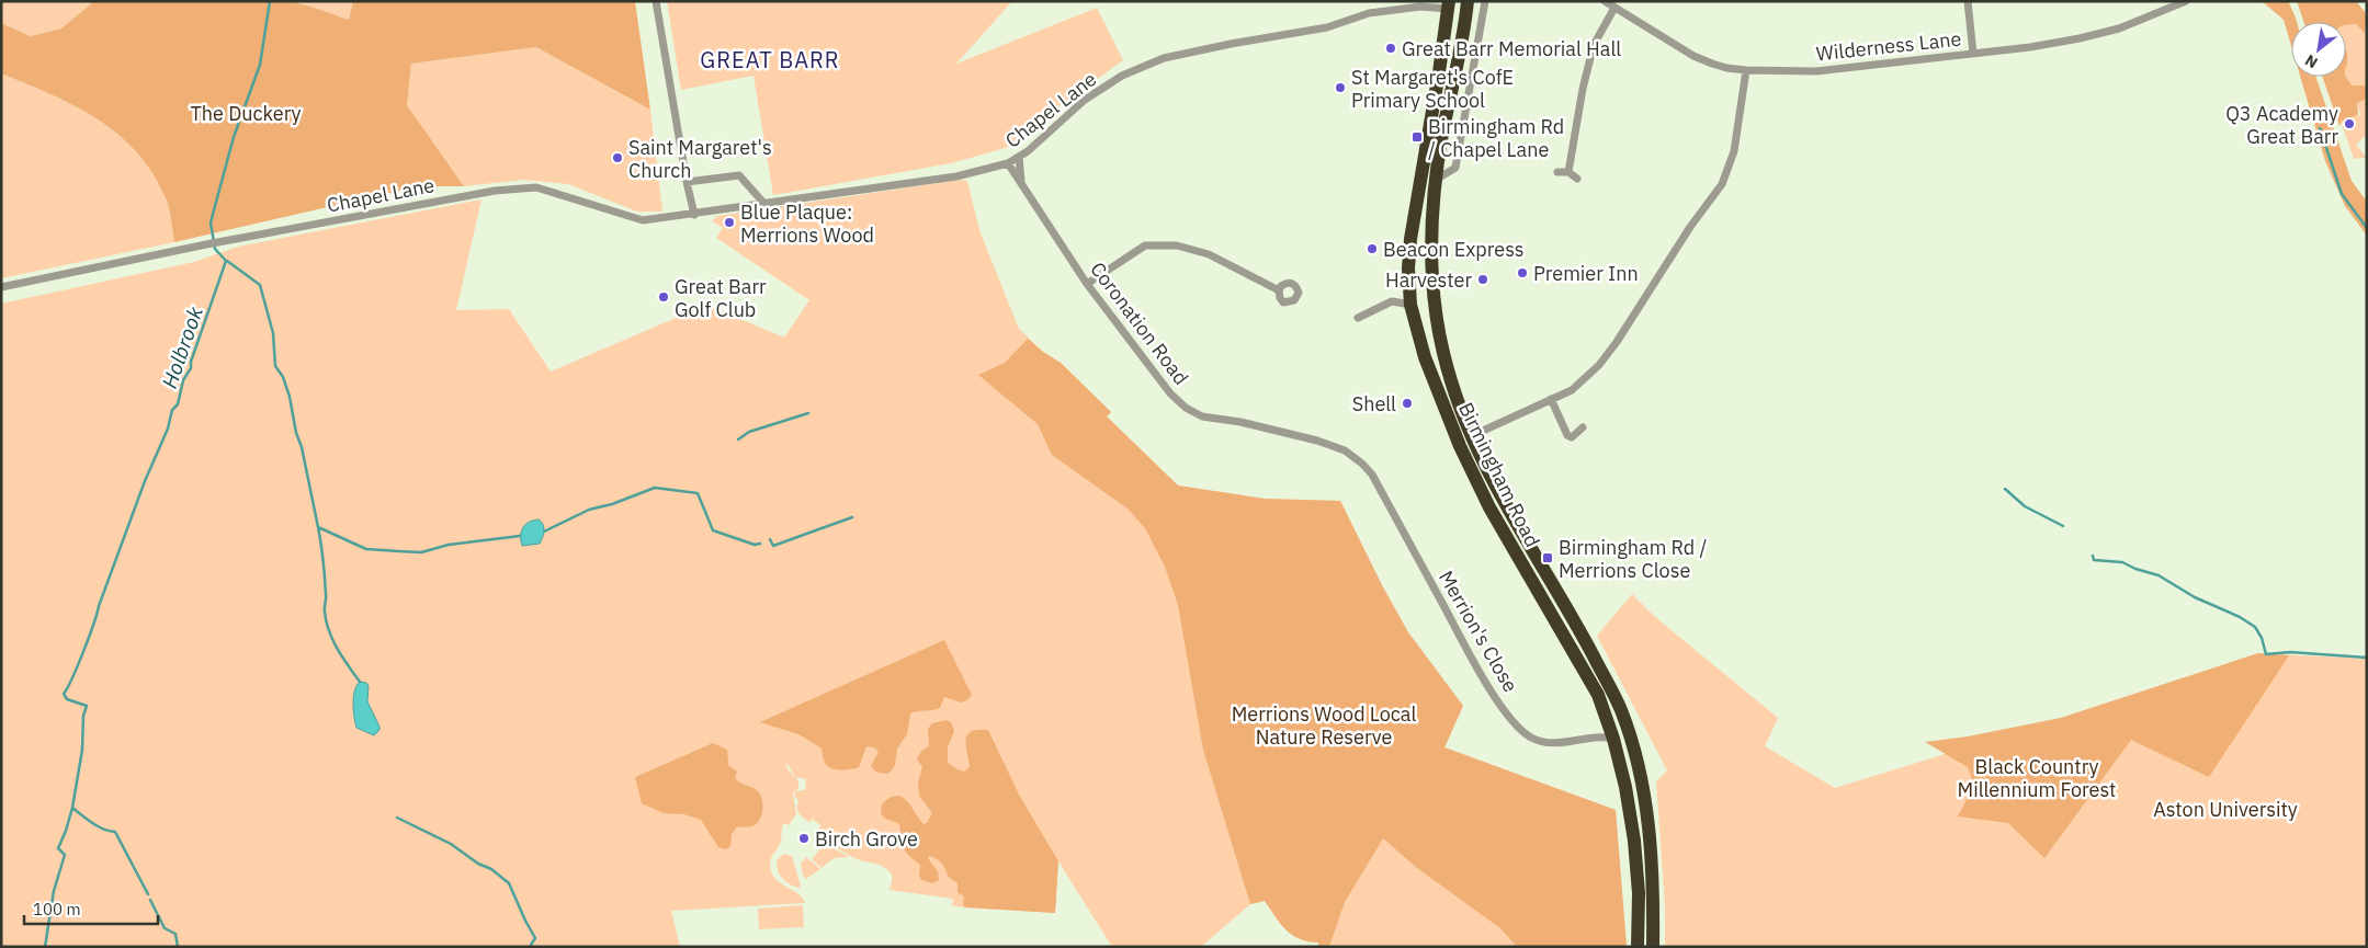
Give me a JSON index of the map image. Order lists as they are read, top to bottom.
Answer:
{
  "streets": {
    "highway": ["Birmingham Road"],
    "street": [
      "Wilderness Lane",
      "Chapel Lane",
      "Coronation Road",
      "Merrion's Close"
    ]
  },
  "crossings": [
    ["Chapel Lane", "Coronation Road"],
    ["Chapel Lane", "Birmingham Road"],
    ["Coronation Road", "Merrion's Close"],
    ["Birmingham Road", "Merrion's Close"]
  ],
  "districts": ["GREAT BARR"],
  "water": ["Holbrook"],
  "parks": [
    "The Duckery",
    "Merrions Wood Local Nature Reserve",
    "Black Country Millennium Forest",
    "Aston University"
  ],
  "places": {
    "other": [
      "Great Barr Memorial Hall",
      "St Margaret's CofE Primary School",
      "Q3 Academy Great Barr",
      "Saint Margaret's Church",
      "Blue Plaque: Merrions Wood",
      "Beacon Express",
      "Premier Inn",
      "Harvester",
      "Great Barr Golf Club",
      "Shell",
      "Birch Grove"
    ],
    "transit": ["Birmingham Rd / Chapel Lane", "Birmingham Rd / Merrions Close"]
  },
  "scale_bar": "100 m",
  "north": "bottom left"
}
